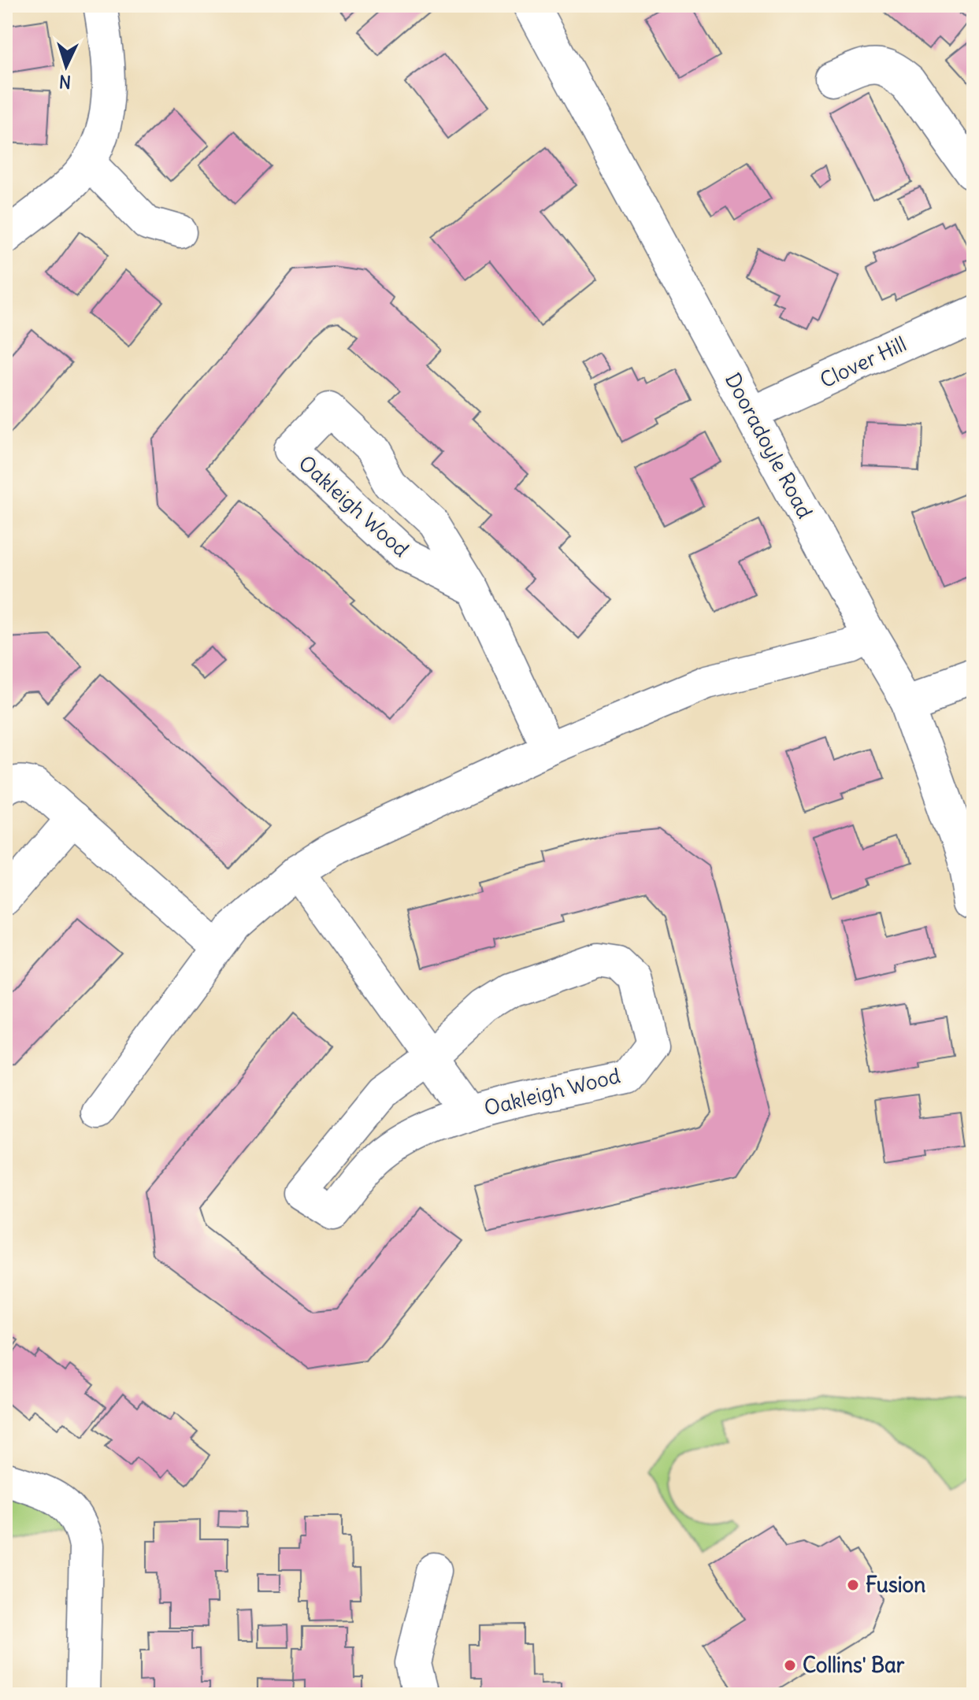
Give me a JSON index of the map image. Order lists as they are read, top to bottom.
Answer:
{
  "streets": {
    "street": ["Clover Hill", "Dooradoyle Road", "Oakleigh Wood"]
  },
  "crossings": [
    ["Clover Hill", "Dooradoyle Road"]
  ],
  "places": ["Fusion", "Collins' Bar"],
  "north": "bottom"
}
